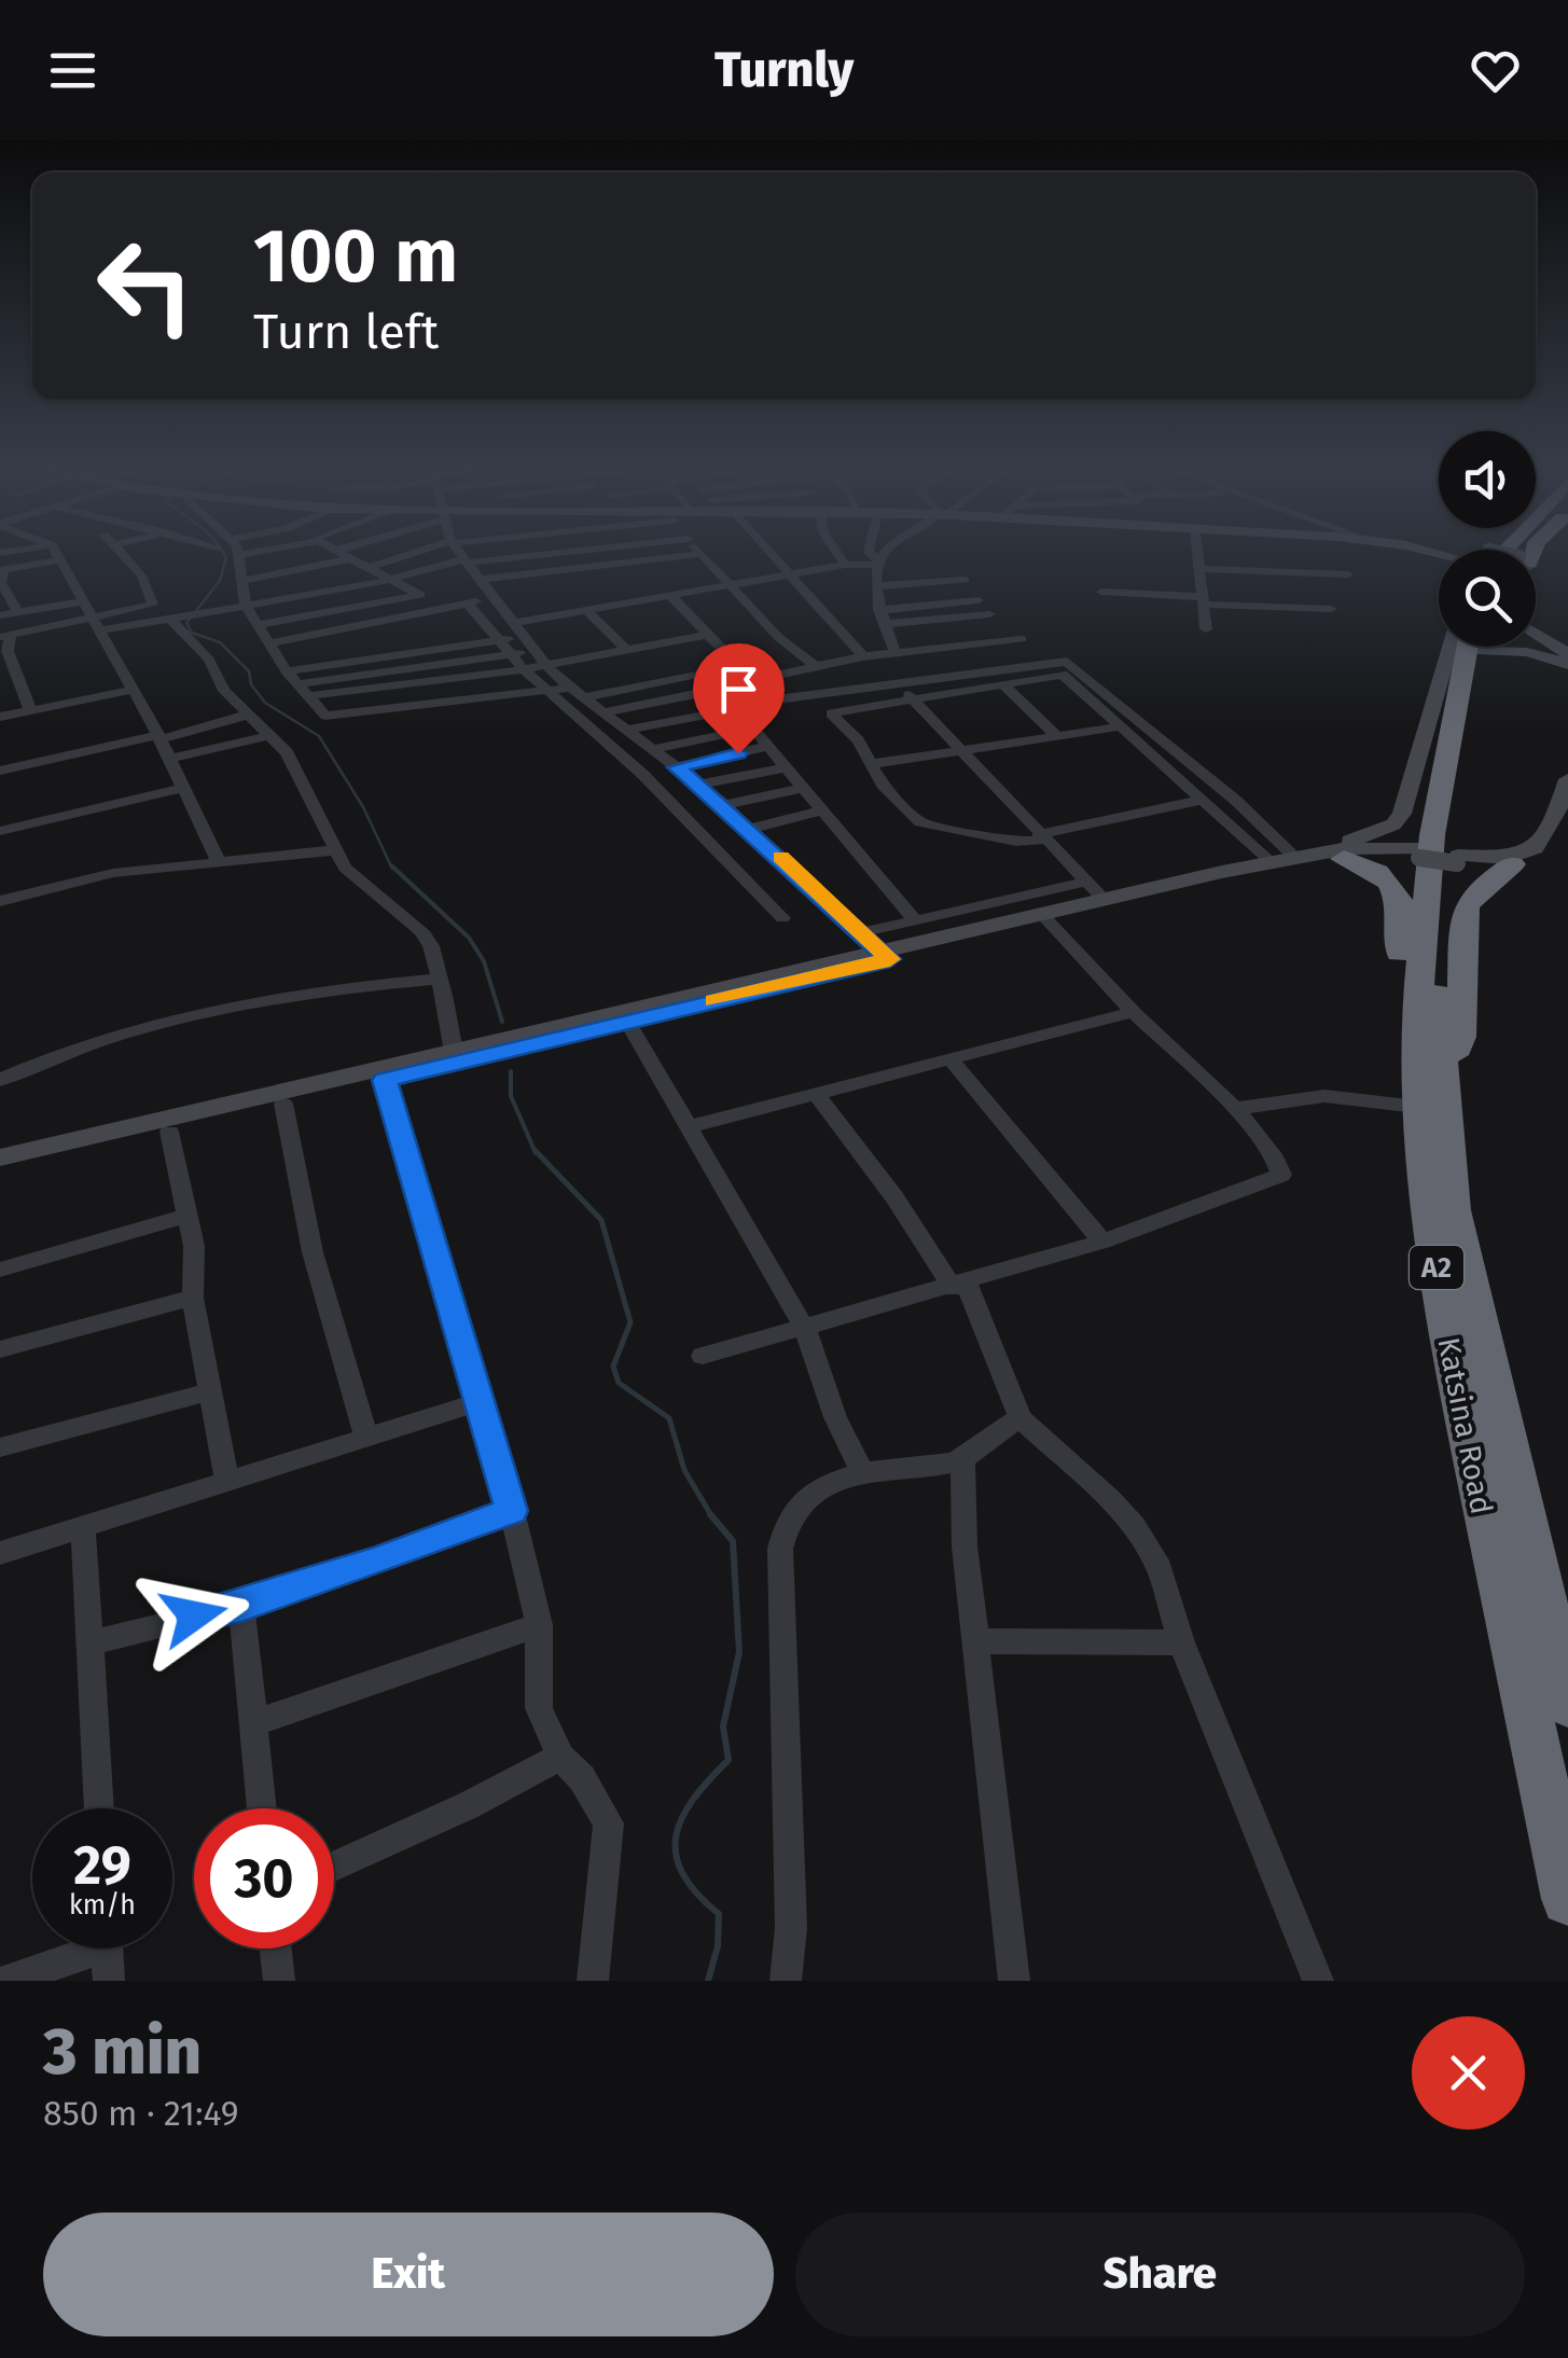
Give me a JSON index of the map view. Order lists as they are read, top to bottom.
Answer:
{
  "streets": {
    "highway": ["A2", "Katsina Road"]
  },
  "page": {
    "header": "Turnly",
    "turn": ["100 m", "Turn left"],
    "speed": "29 km/h",
    "limit": "30",
    "heading": ["3 min", "850 m · 21:49"],
    "buttons": ["Exit", "Share"]
  }
}
